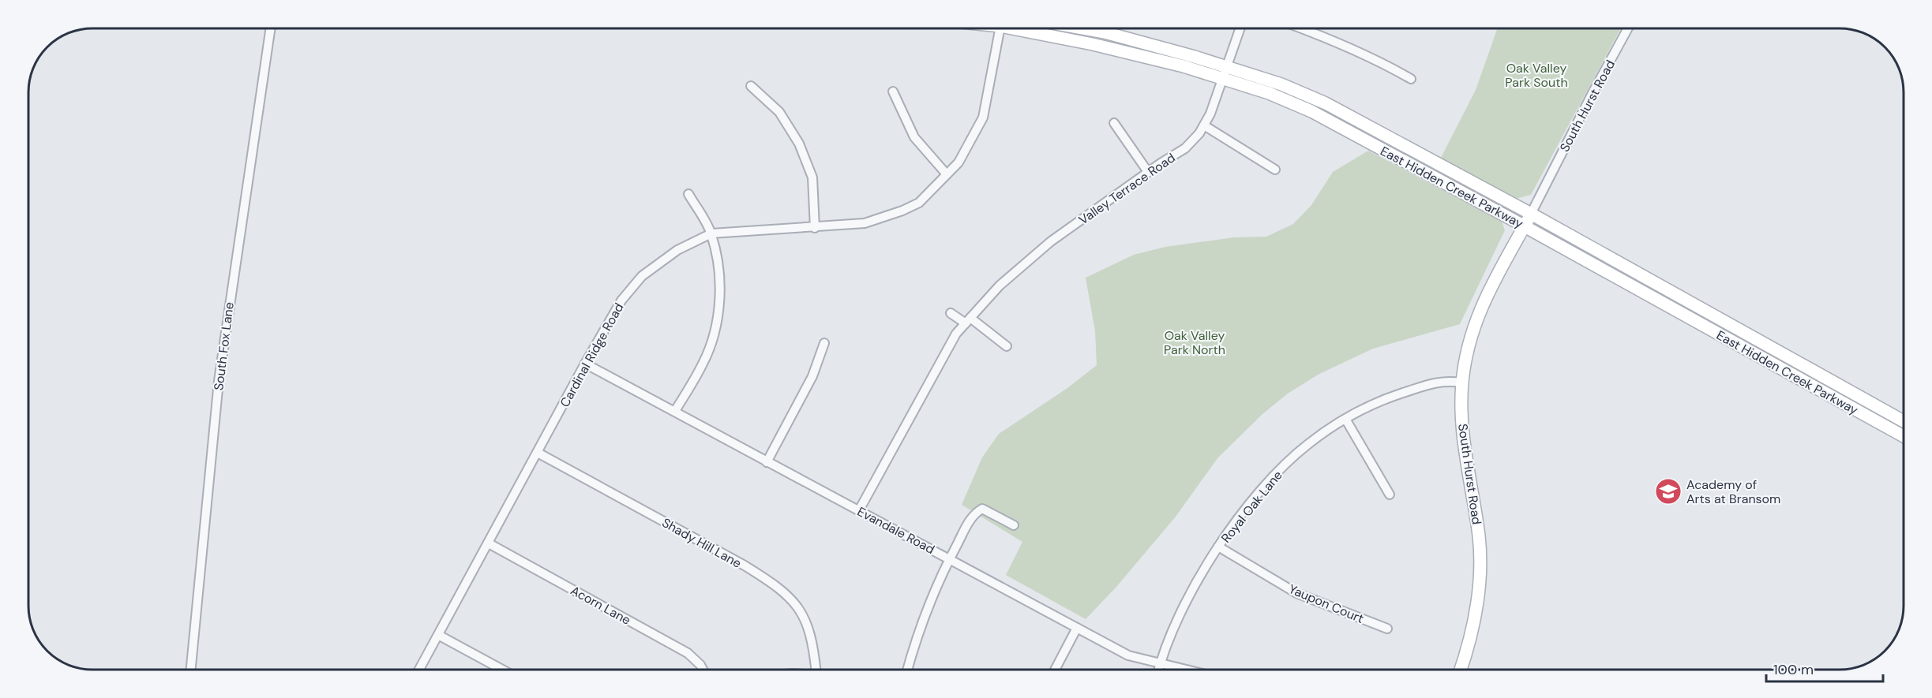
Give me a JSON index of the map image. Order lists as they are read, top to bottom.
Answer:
{
  "streets": {
    "main road": ["South Hurst Road", "East Hidden Creek Parkway"],
    "street": [
      "Valley Terrace Road",
      "South Fox Lane",
      "Cardinal Ridge Road",
      "Royal Oak Lane",
      "Evandale Road",
      "Shady Hill Lane",
      "Yaupon Court",
      "Acorn Lane"
    ]
  },
  "crossings": [
    ["South Hurst Road", "East Hidden Creek Parkway"],
    ["South Hurst Road", "Royal Oak Lane"],
    ["East Hidden Creek Parkway", "Valley Terrace Road"],
    ["Valley Terrace Road", "Evandale Road"],
    ["Cardinal Ridge Road", "Evandale Road"],
    ["Cardinal Ridge Road", "Shady Hill Lane"],
    ["Cardinal Ridge Road", "Acorn Lane"],
    ["Royal Oak Lane", "Evandale Road"],
    ["Royal Oak Lane", "Yaupon Court"]
  ],
  "parks": ["Oak Valley Park South", "Oak Valley Park North"],
  "places": {
    "school or university": ["Academy of Arts at Bransom"]
  },
  "scale_bar": "100 m"
}
